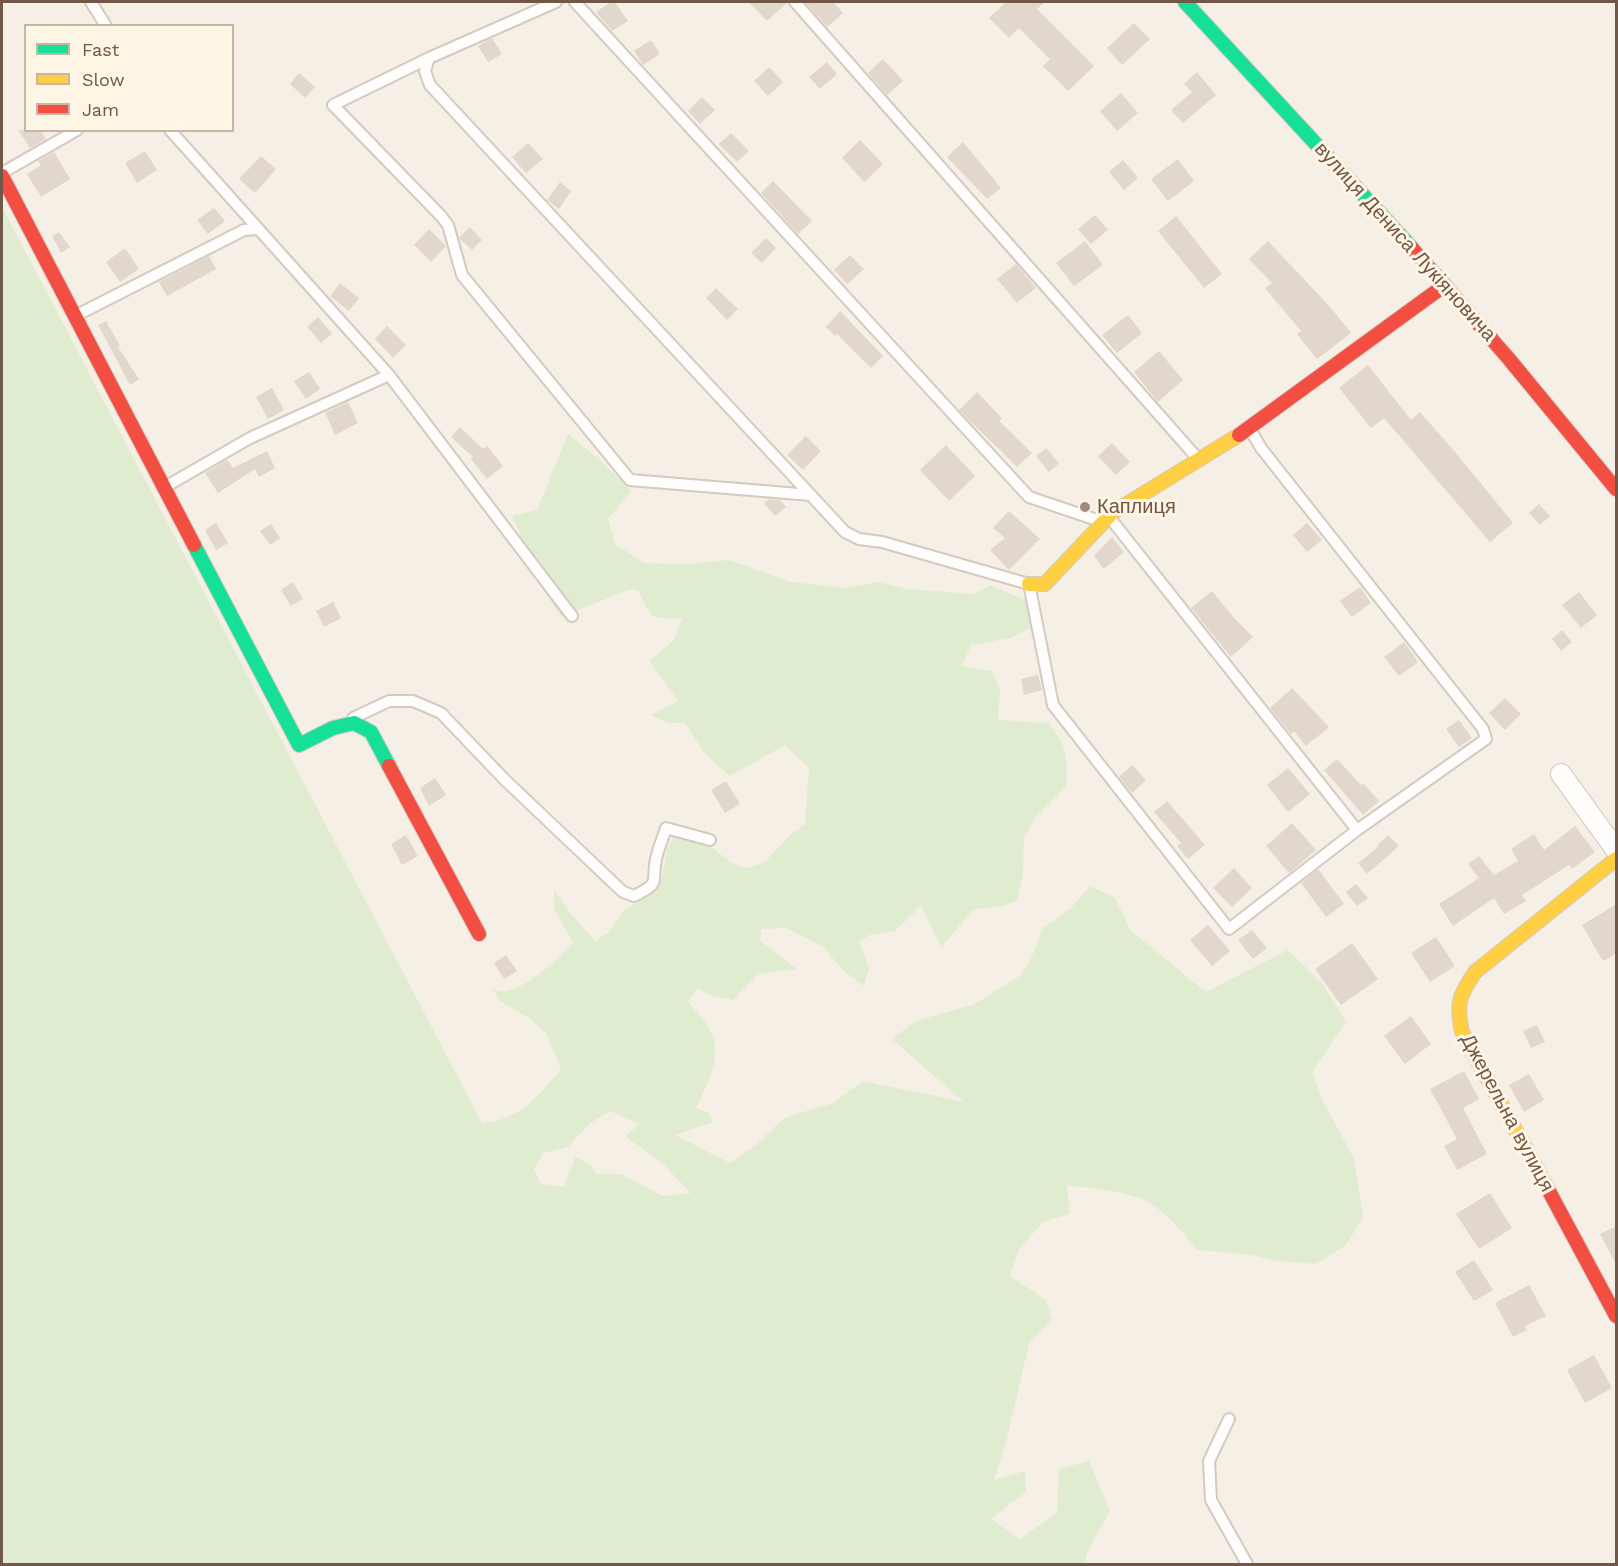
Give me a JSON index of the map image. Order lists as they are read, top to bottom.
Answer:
{
  "streets": {
    "main road": ["вулиця Дениса Лукіяновича", "Джерельна вулиця"]
  },
  "places": ["Каплиця"],
  "legend": ["Fast", "Slow", "Jam"]
}
